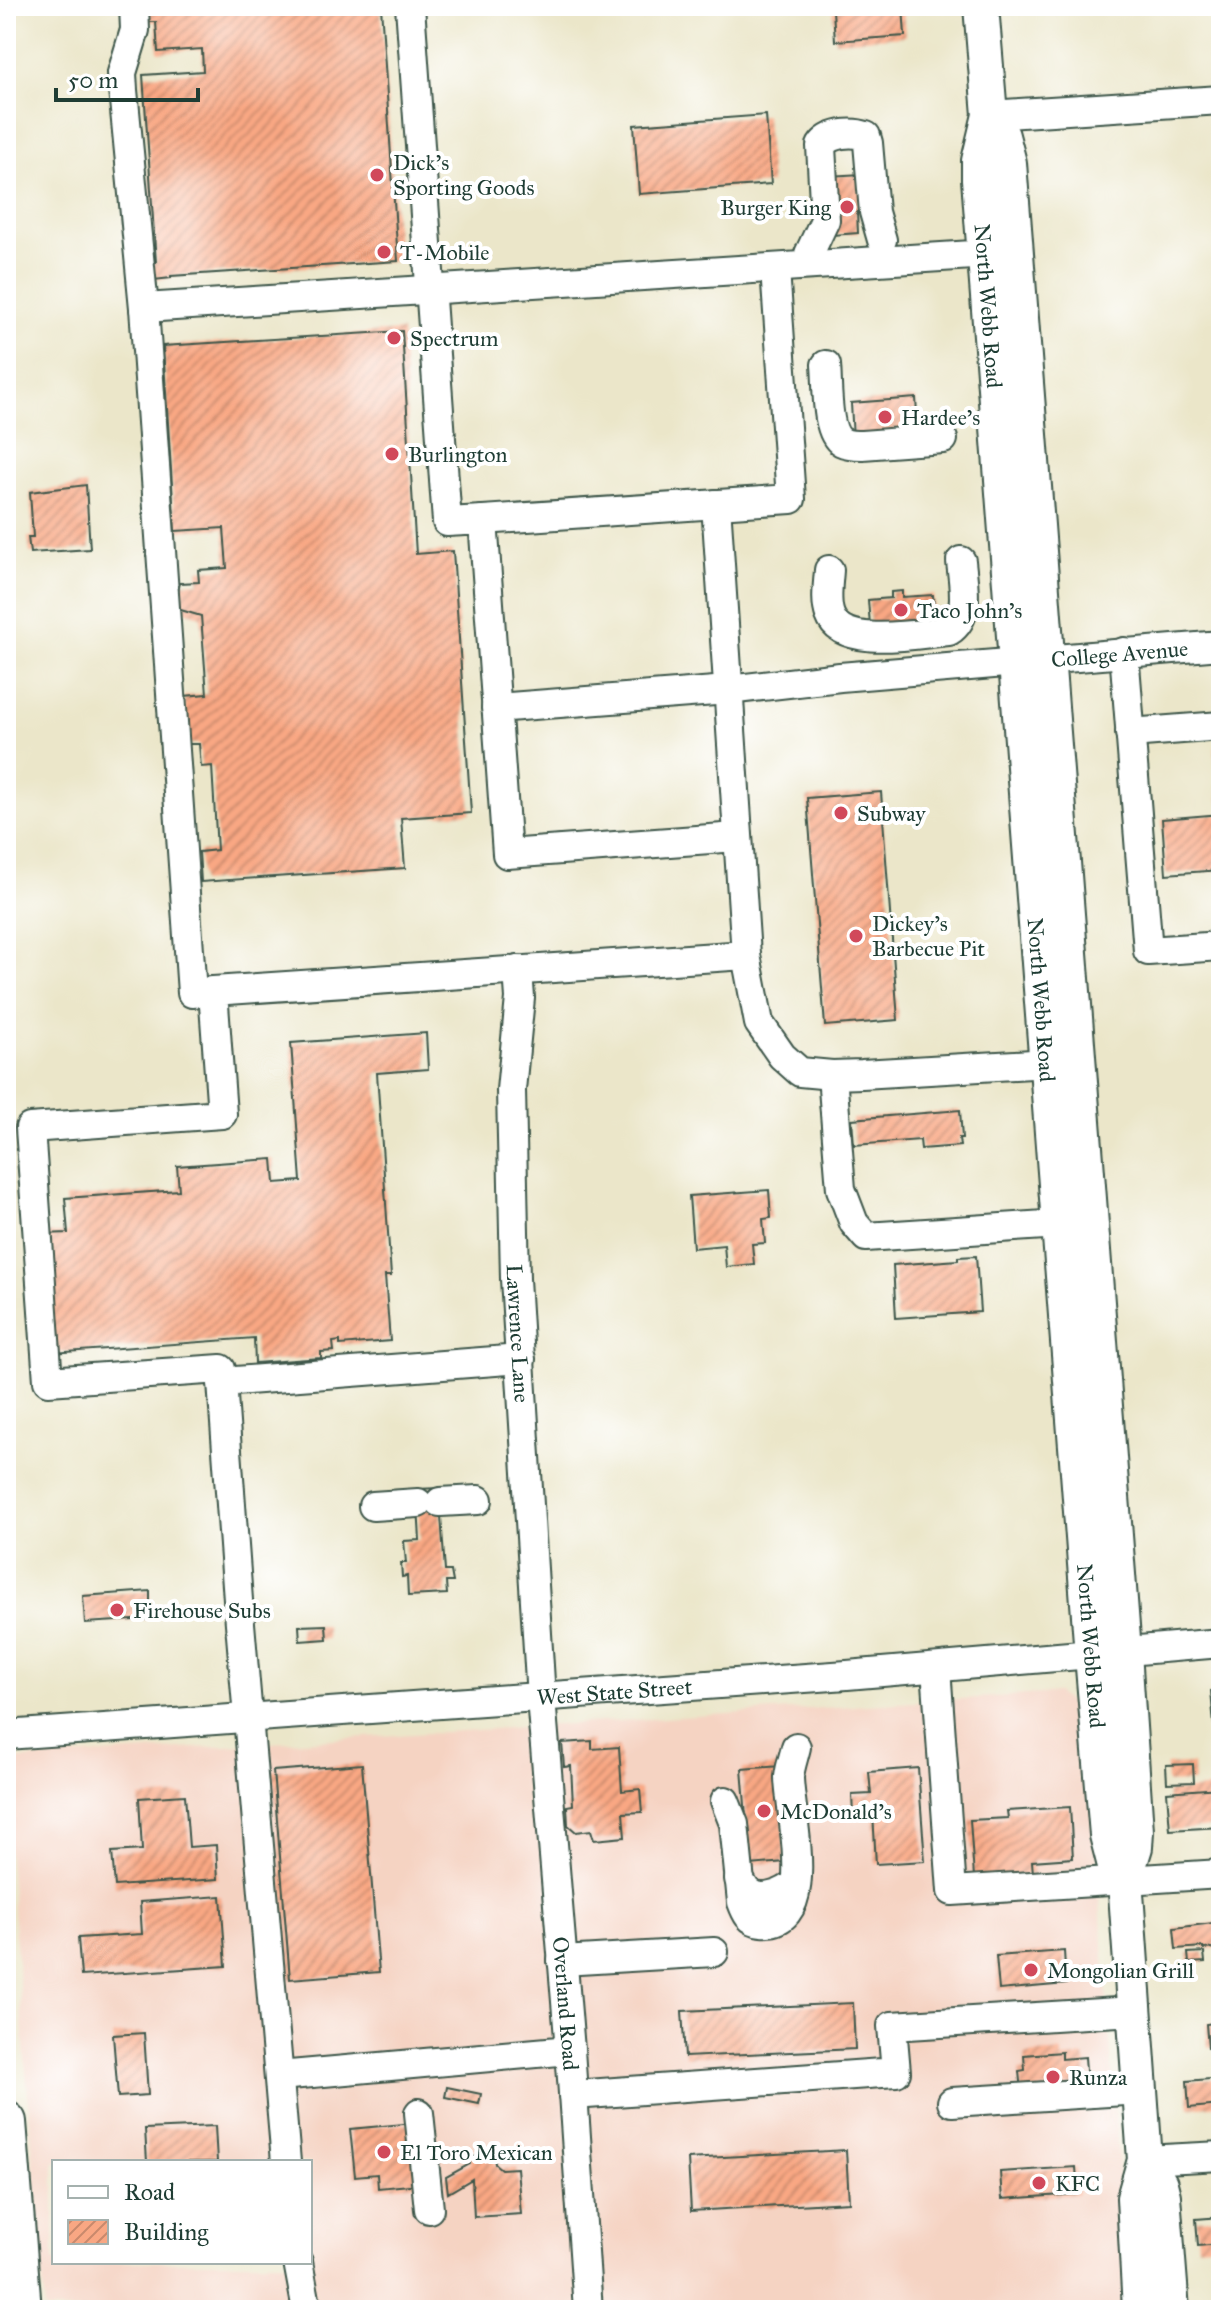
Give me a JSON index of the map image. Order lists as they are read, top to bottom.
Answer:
{
  "streets": {
    "main road": ["North Webb Road"],
    "street": [
      "College Avenue",
      "Lawrence Lane",
      "West State Street",
      "Overland Road"
    ]
  },
  "crossings": [
    ["North Webb Road", "College Avenue"],
    ["North Webb Road", "West State Street"],
    ["Lawrence Lane", "West State Street"],
    ["Lawrence Lane", "Overland Road"],
    ["West State Street", "Overland Road"]
  ],
  "places": [
    "Dick's Sporting Goods",
    "Burger King",
    "T-Mobile",
    "Spectrum",
    "Hardee's",
    "Burlington",
    "Taco John's",
    "Subway",
    "Dickey's Barbecue Pit",
    "Firehouse Subs",
    "McDonald's",
    "Mongolian Grill",
    "Runza",
    "El Toro Mexican",
    "KFC"
  ],
  "legend": ["Road", "Building"],
  "scale_bar": "50 m"
}
